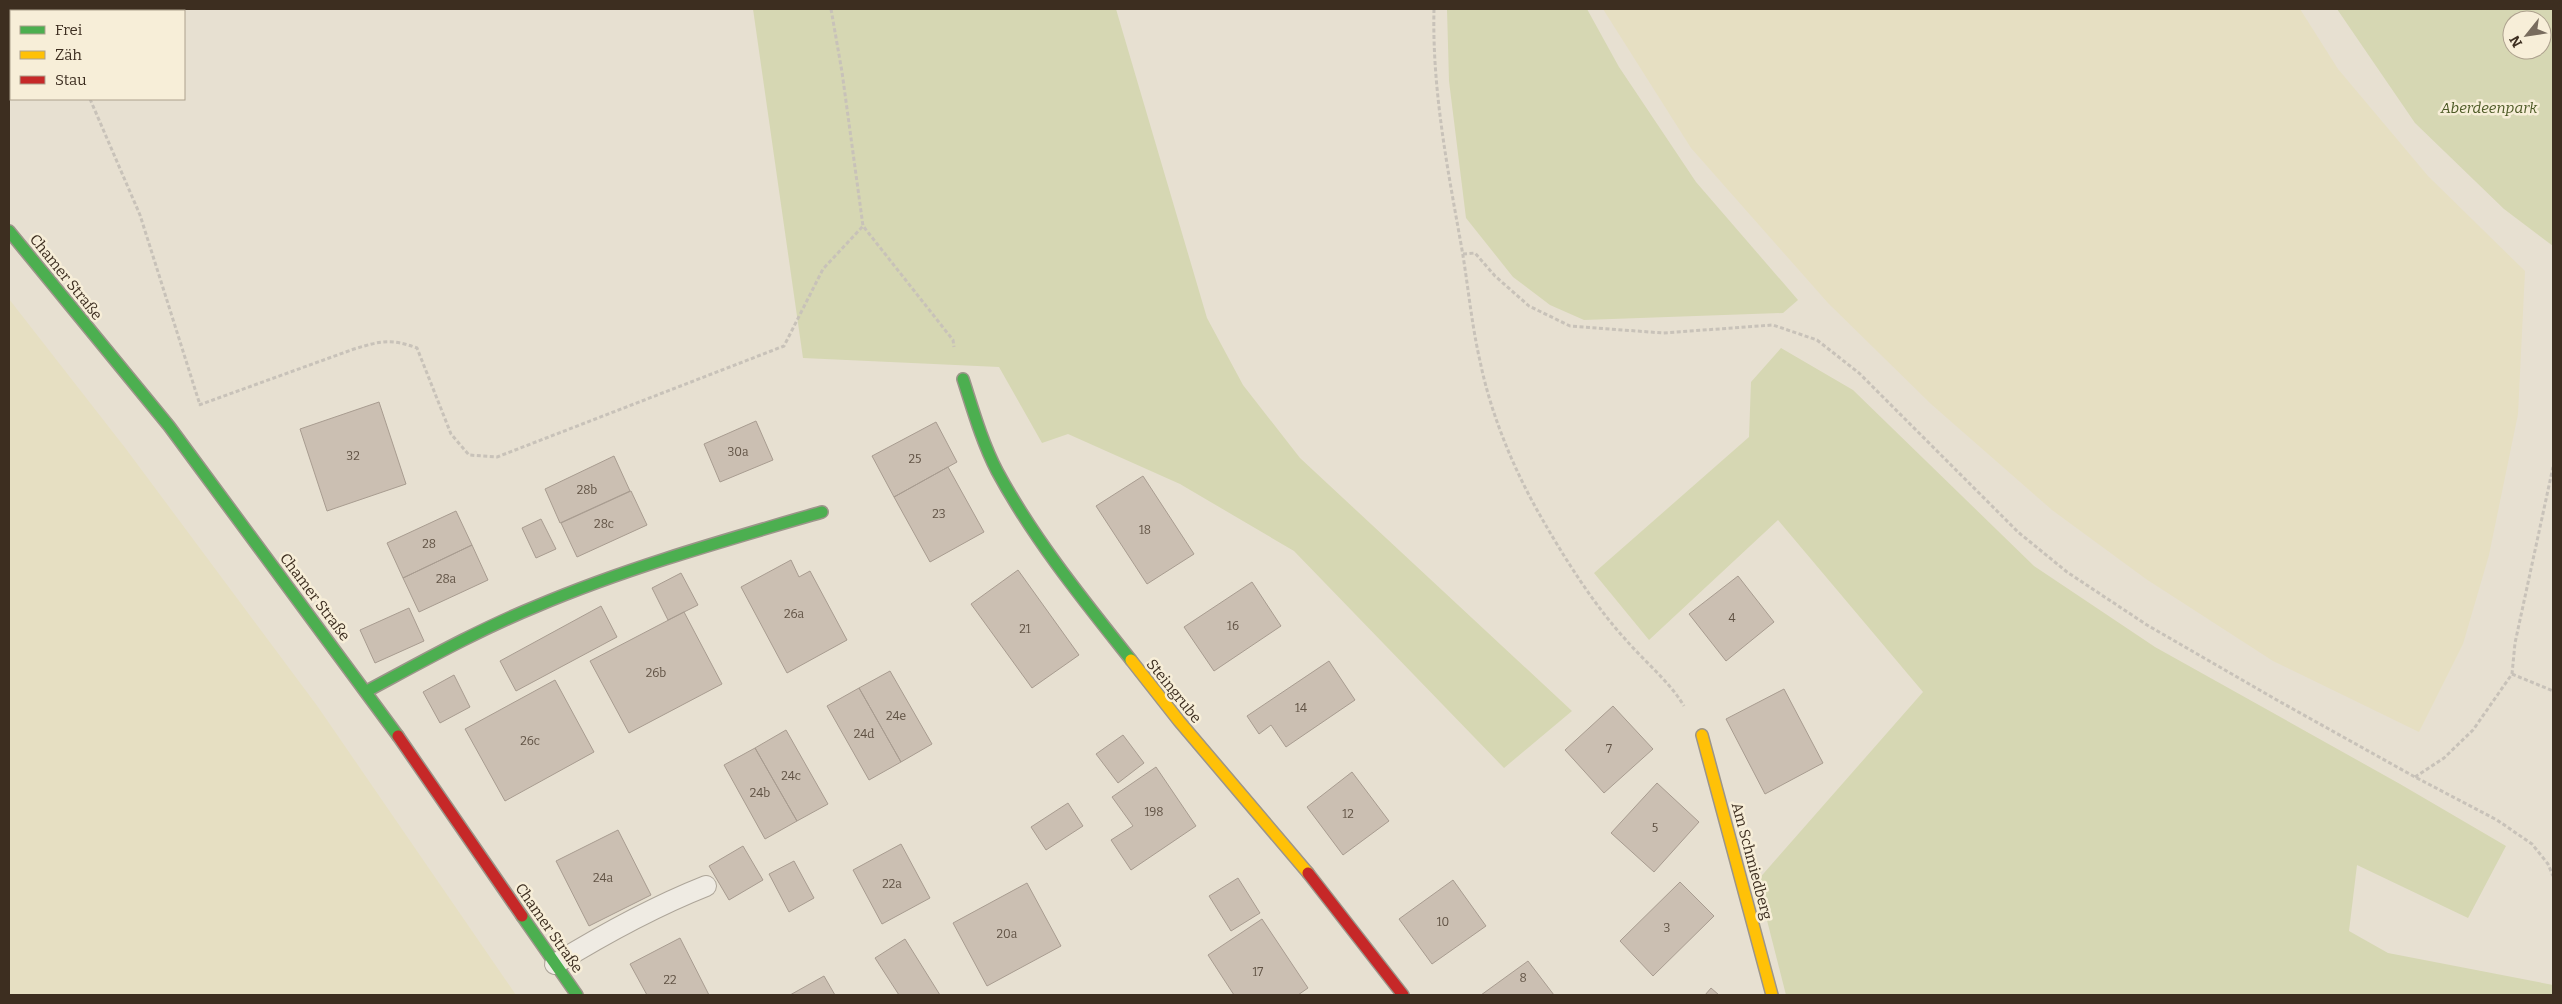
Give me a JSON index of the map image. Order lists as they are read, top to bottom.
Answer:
{
  "streets": {
    "street": ["Chamer Straße", "Steingrube", "Am Schmiedberg"]
  },
  "parks": ["Aberdeenpark"],
  "house_numbers": [
    "30a",
    "32",
    "25",
    "28b",
    "23",
    "28c",
    "18",
    "28",
    "28a",
    "26a",
    "4",
    "16",
    "21",
    "26b",
    "14",
    "24e",
    "24d",
    "26c",
    "7",
    "24c",
    "24b",
    "198",
    "12",
    "5",
    "24a",
    "22a",
    "10",
    "3",
    "20a",
    "17",
    "8",
    "22"
  ],
  "legend": ["Frei", "Zäh", "Stau"],
  "north": "bottom left"
}
